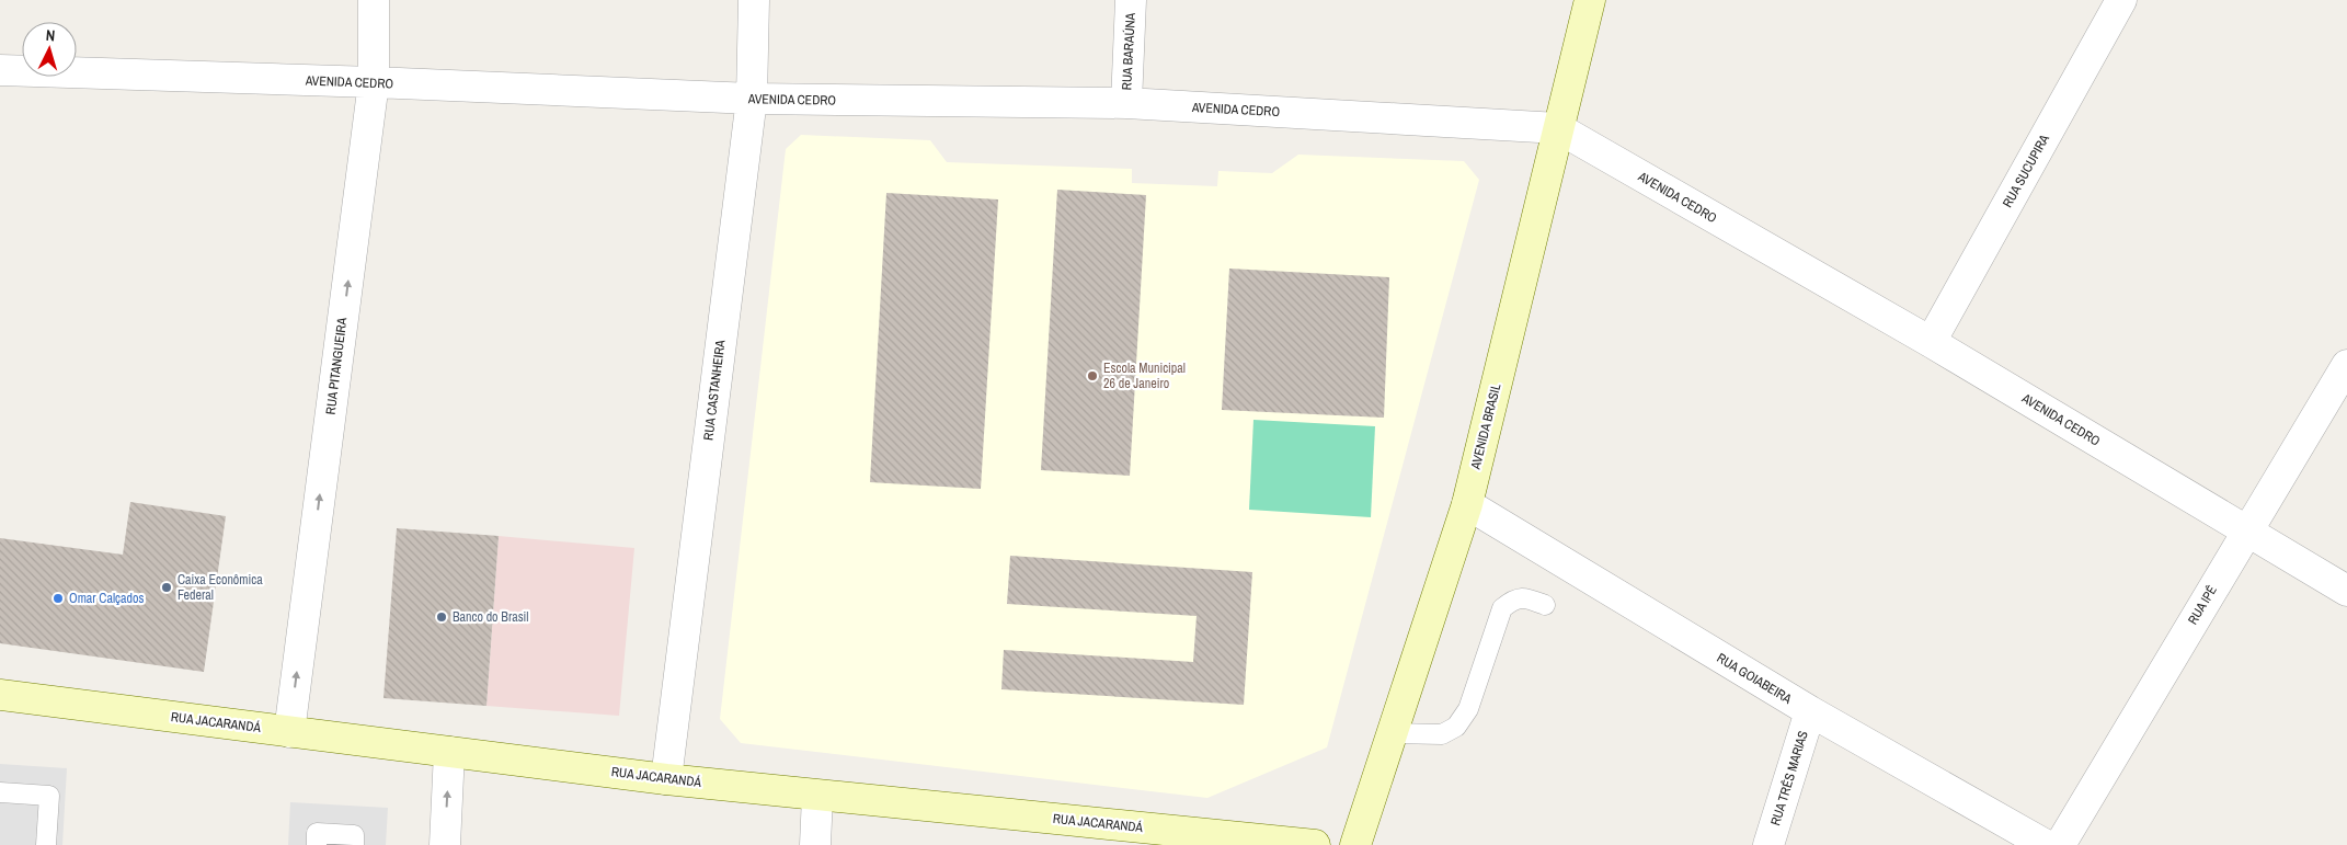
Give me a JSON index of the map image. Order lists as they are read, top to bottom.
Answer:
{
  "streets": {
    "street": [
      "RUA BARAÚNA",
      "AVENIDA CEDRO",
      "RUA SUCUPIRA",
      "RUA PITANGUEIRA",
      "RUA CASTANHEIRA",
      "AVENIDA BRASIL",
      "RUA IPÊ",
      "RUA GOIABEIRA",
      "RUA JACARANDÁ",
      "RUA TRÊS MARIAS"
    ]
  },
  "crossings": [
    ["RUA BARAÚNA", "AVENIDA CEDRO"],
    ["AVENIDA CEDRO", "RUA SUCUPIRA"],
    ["AVENIDA CEDRO", "RUA PITANGUEIRA"],
    ["AVENIDA CEDRO", "RUA CASTANHEIRA"],
    ["AVENIDA CEDRO", "AVENIDA BRASIL"],
    ["AVENIDA CEDRO", "RUA IPÊ"],
    ["RUA PITANGUEIRA", "RUA JACARANDÁ"],
    ["RUA CASTANHEIRA", "RUA JACARANDÁ"],
    ["AVENIDA BRASIL", "RUA GOIABEIRA"],
    ["RUA GOIABEIRA", "RUA TRÊS MARIAS"]
  ],
  "one_way": ["RUA PITANGUEIRA"],
  "places": [
    "Escola Municipal 26 de Janeiro",
    "Caixa Econômica Federal",
    "Omar Calçados",
    "Banco do Brasil"
  ],
  "north": "top"
}
